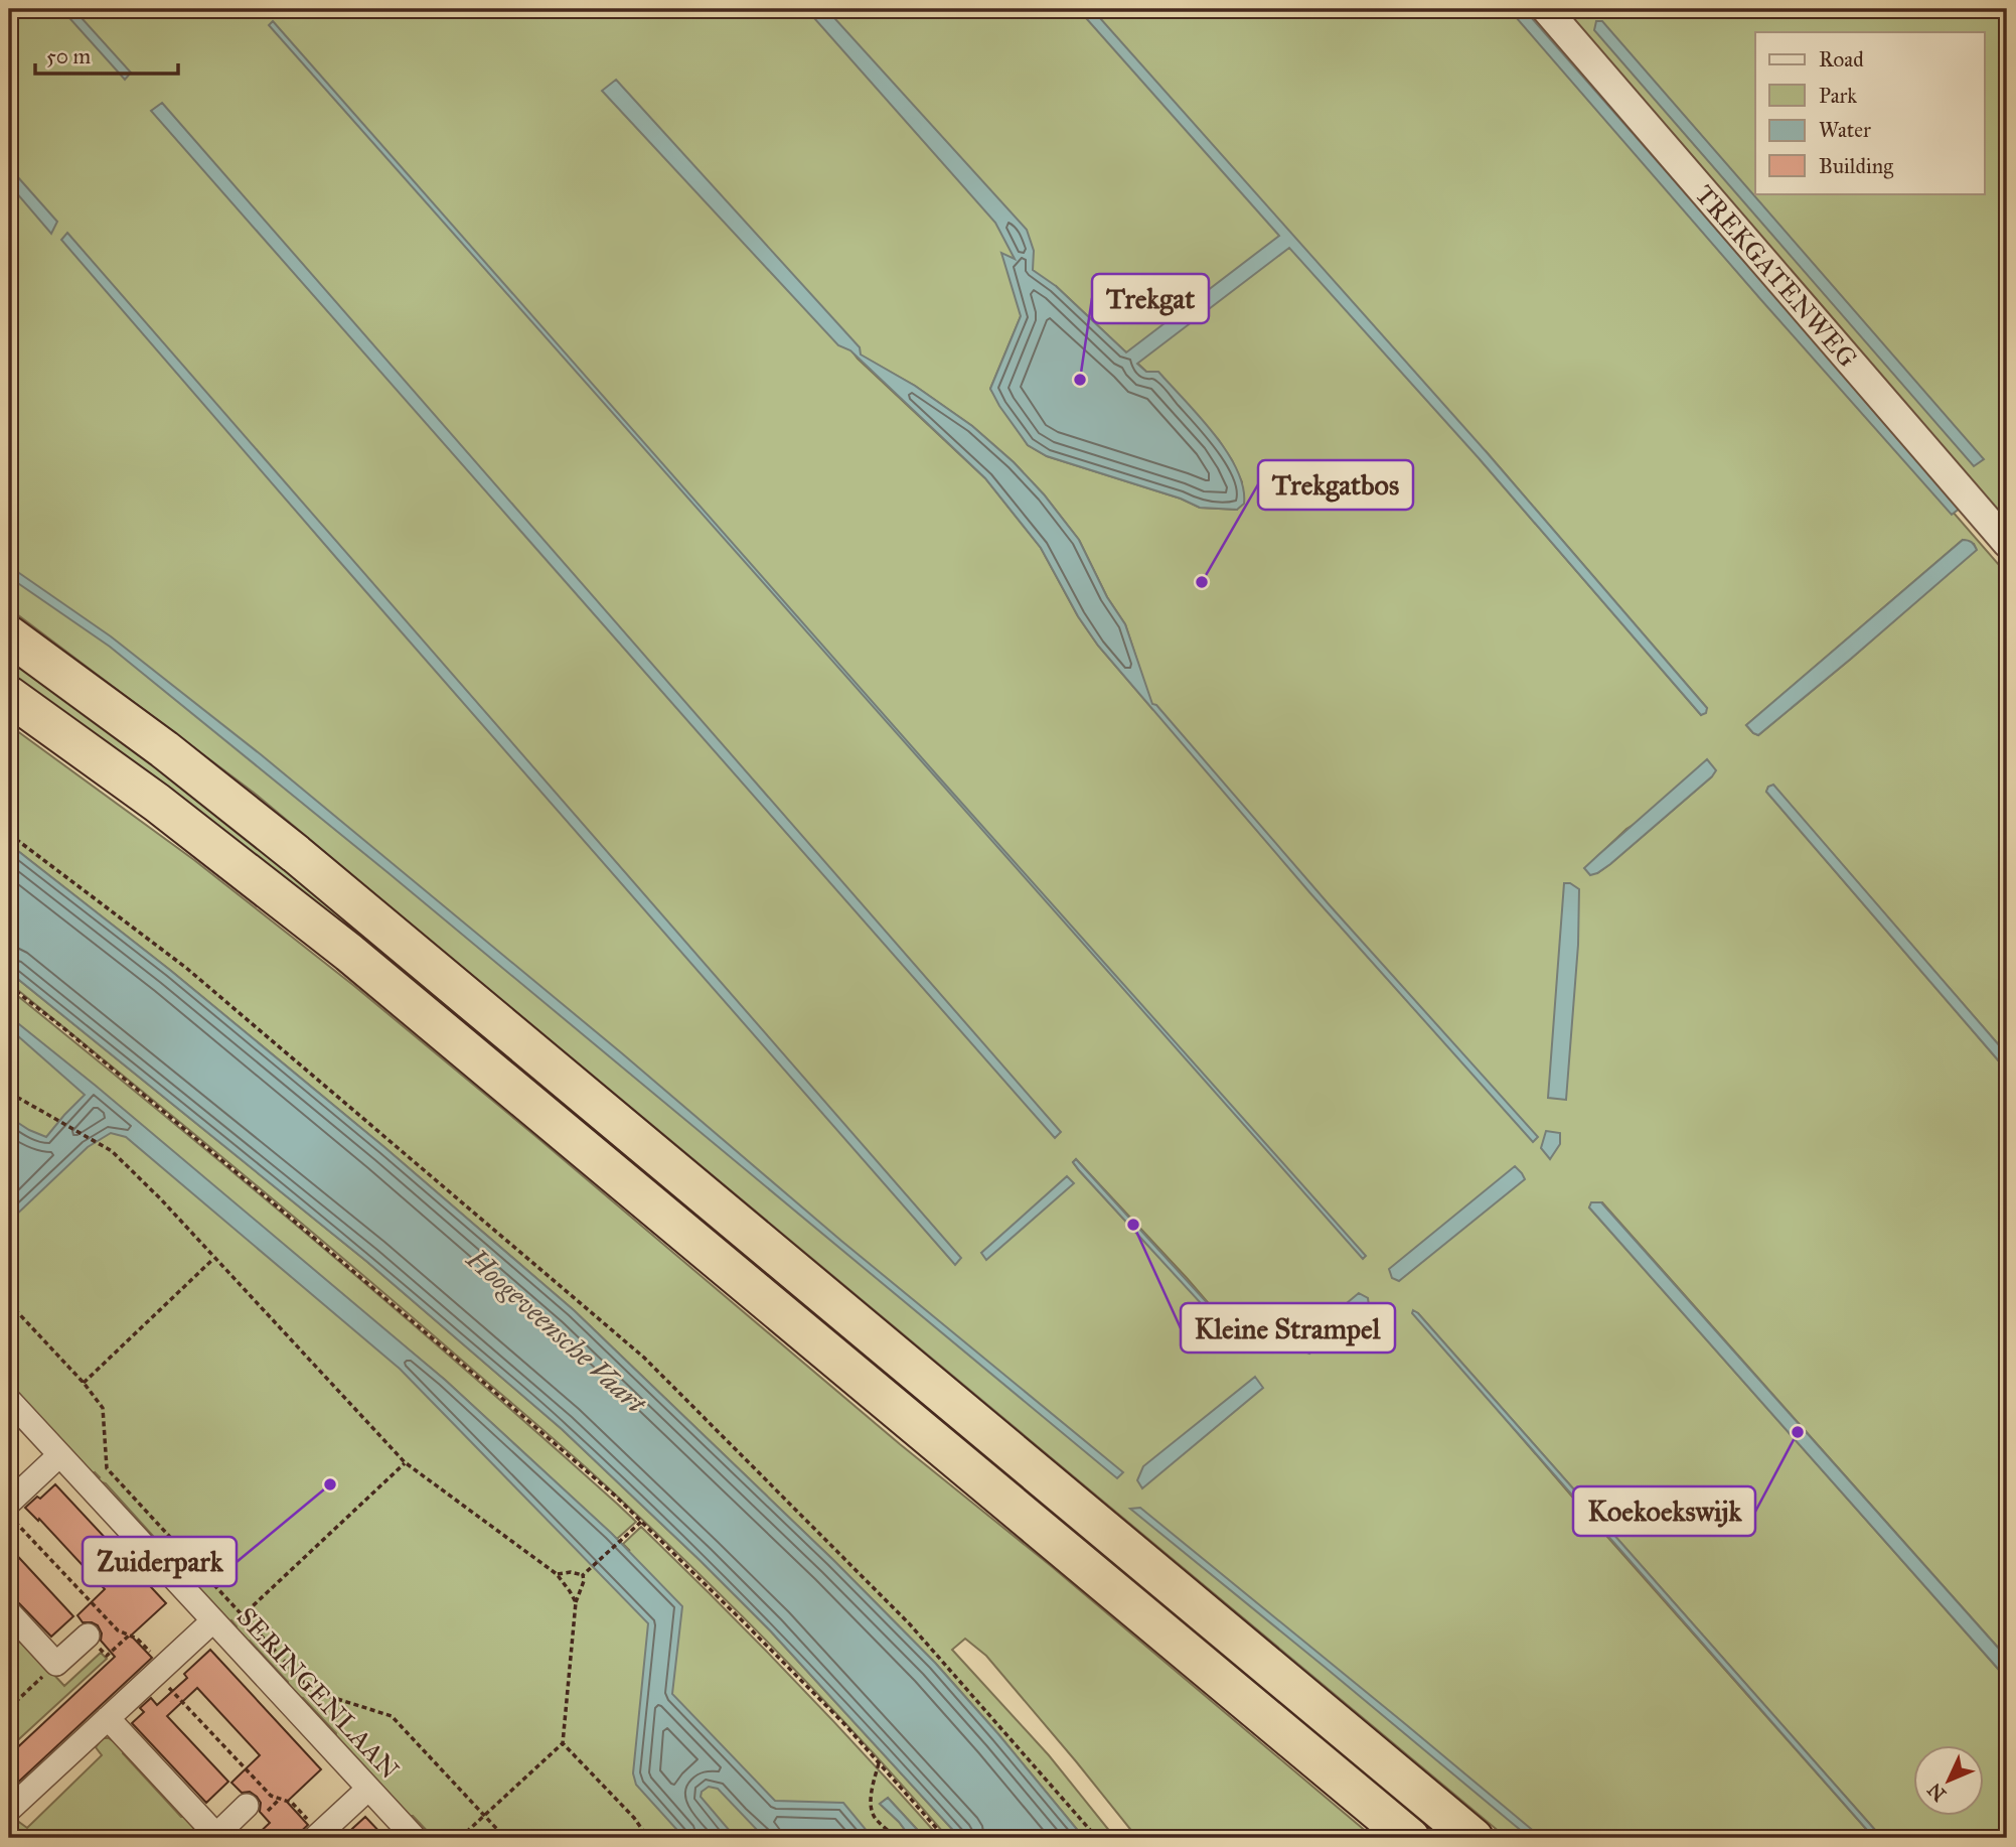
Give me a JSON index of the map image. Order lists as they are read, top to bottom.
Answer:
{
  "streets": {
    "street": ["TREKGATENWEG", "SERINGENLAAN"]
  },
  "water": ["Hoogeveensche Vaart"],
  "places": [
    "Trekgat",
    "Trekgatbos",
    "Kleine Strampel",
    "Koekoekswijk",
    "Zuiderpark"
  ],
  "legend": [
    "Road",
    "Park",
    "Water",
    "Building"
  ],
  "scale_bar": "50 m",
  "north": "bottom left"
}
